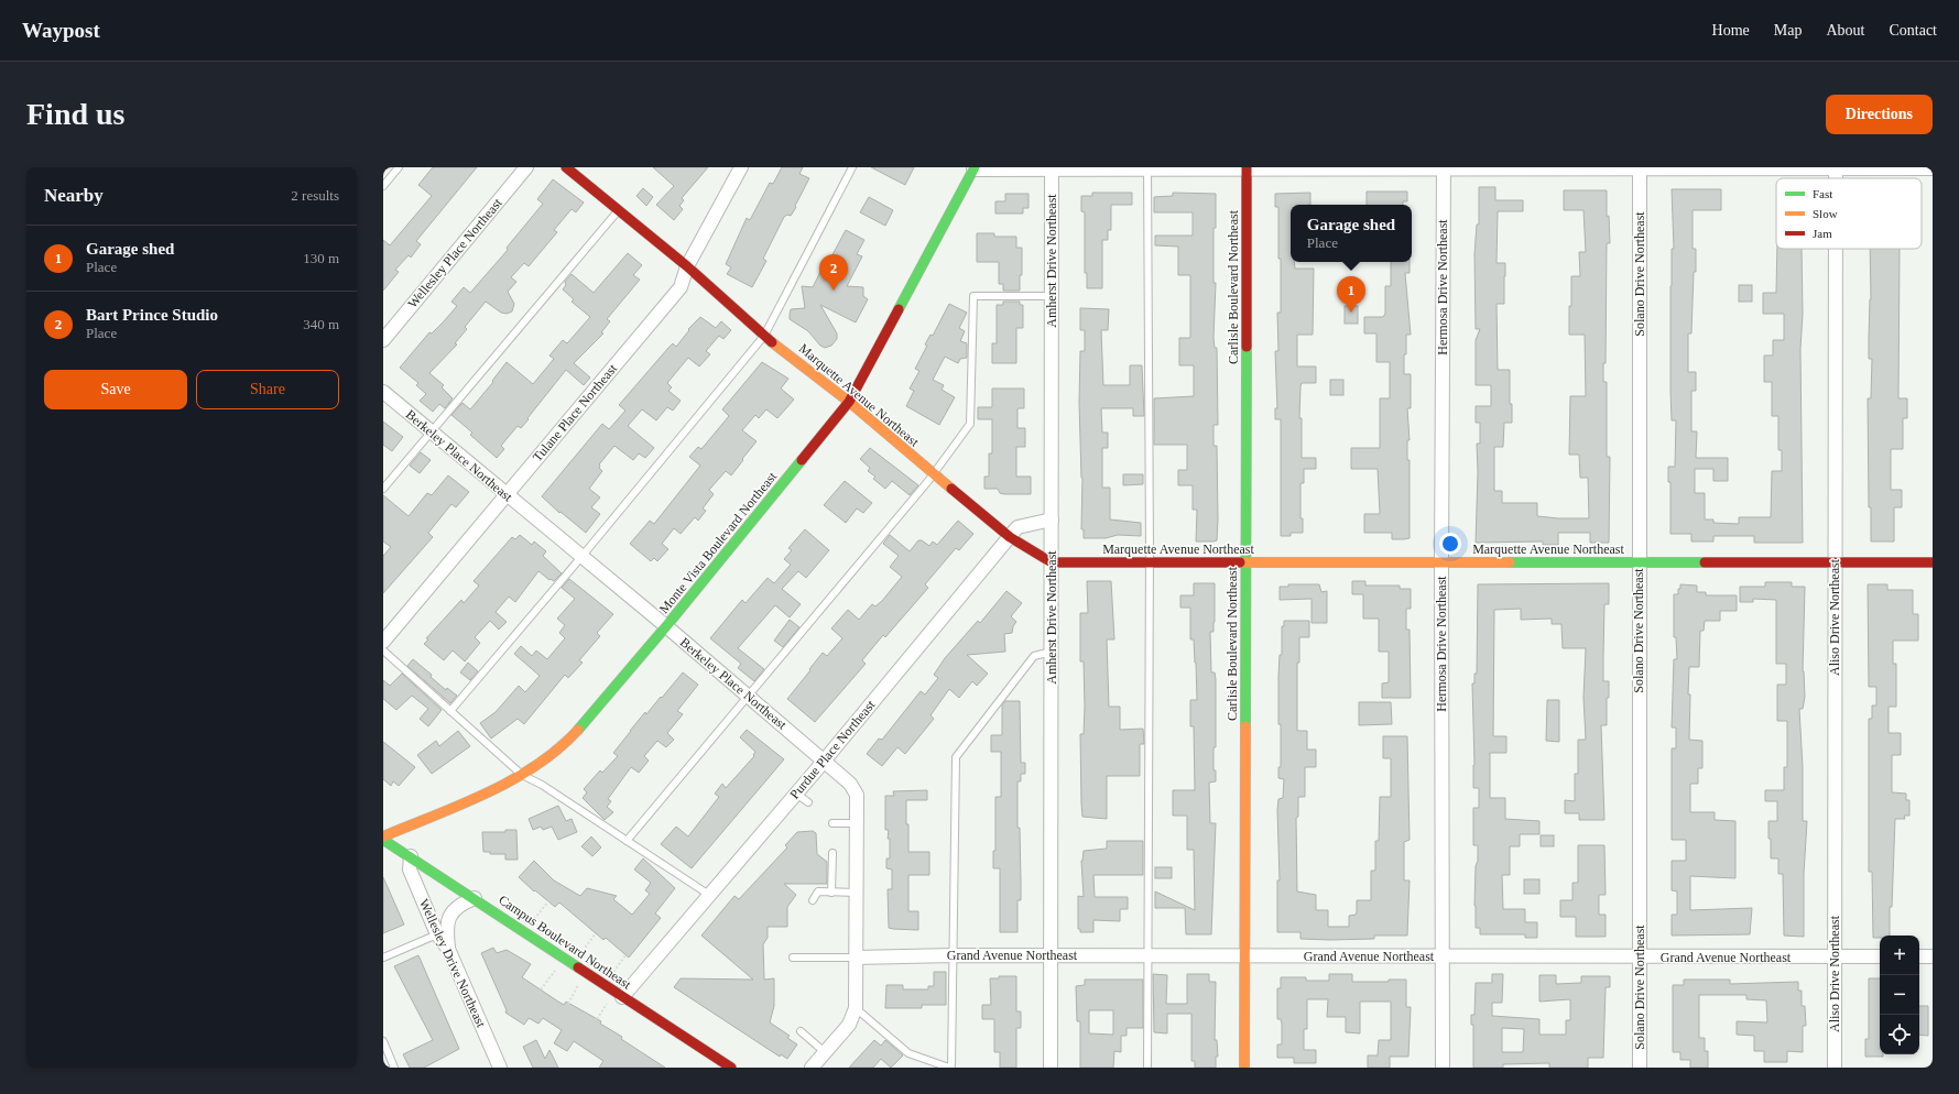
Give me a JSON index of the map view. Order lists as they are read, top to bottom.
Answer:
{
  "streets": {
    "street": [
      "Wellesley Place Northeast",
      "Amherst Drive Northeast",
      "Solano Drive Northeast",
      "Carlisle Boulevard Northeast",
      "Hermosa Drive Northeast",
      "Marquette Avenue Northeast",
      "Tulane Place Northeast",
      "Berkeley Place Northeast",
      "Monte Vista Boulevard Northeast",
      "Aliso Drive Northeast",
      "Purdue Place Northeast",
      "Campus Boulevard Northeast",
      "Grand Avenue Northeast",
      "Wellesley Drive Northeast"
    ]
  },
  "crossings": [
    ["Amherst Drive Northeast", "Marquette Avenue Northeast"],
    ["Amherst Drive Northeast", "Purdue Place Northeast"],
    ["Amherst Drive Northeast", "Grand Avenue Northeast"],
    ["Solano Drive Northeast", "Marquette Avenue Northeast"],
    ["Solano Drive Northeast", "Grand Avenue Northeast"],
    ["Carlisle Boulevard Northeast", "Marquette Avenue Northeast"],
    ["Carlisle Boulevard Northeast", "Grand Avenue Northeast"],
    ["Hermosa Drive Northeast", "Marquette Avenue Northeast"],
    ["Hermosa Drive Northeast", "Grand Avenue Northeast"],
    ["Marquette Avenue Northeast", "Tulane Place Northeast"],
    ["Marquette Avenue Northeast", "Monte Vista Boulevard Northeast"],
    ["Marquette Avenue Northeast", "Aliso Drive Northeast"],
    ["Marquette Avenue Northeast", "Purdue Place Northeast"],
    ["Tulane Place Northeast", "Berkeley Place Northeast"],
    ["Berkeley Place Northeast", "Monte Vista Boulevard Northeast"],
    ["Berkeley Place Northeast", "Purdue Place Northeast"],
    ["Berkeley Place Northeast", "Grand Avenue Northeast"],
    ["Monte Vista Boulevard Northeast", "Campus Boulevard Northeast"],
    ["Aliso Drive Northeast", "Grand Avenue Northeast"],
    ["Purdue Place Northeast", "Campus Boulevard Northeast"],
    ["Campus Boulevard Northeast", "Wellesley Drive Northeast"]
  ],
  "legend": ["Fast", "Slow", "Jam"],
  "page": {
    "header": "Waypost",
    "nav": [
      "Home",
      "Map",
      "About",
      "Contact"
    ],
    "buttons": [
      "Directions",
      ["Save", "Share"]
    ],
    "title": "Find us",
    "heading": ["Nearby", "2 results"],
    "popup": ["Garage shed", "Place"],
    "list": [
      {
        "mark": "1",
        "name": "Garage shed",
        "note": "Place",
        "value": "130 m"
      },
      {
        "mark": "2",
        "name": "Bart Prince Studio",
        "note": "Place",
        "value": "340 m"
      }
    ],
    "pins": ["2", "1"],
    "map_buttons": ["+", "−"]
  }
}
